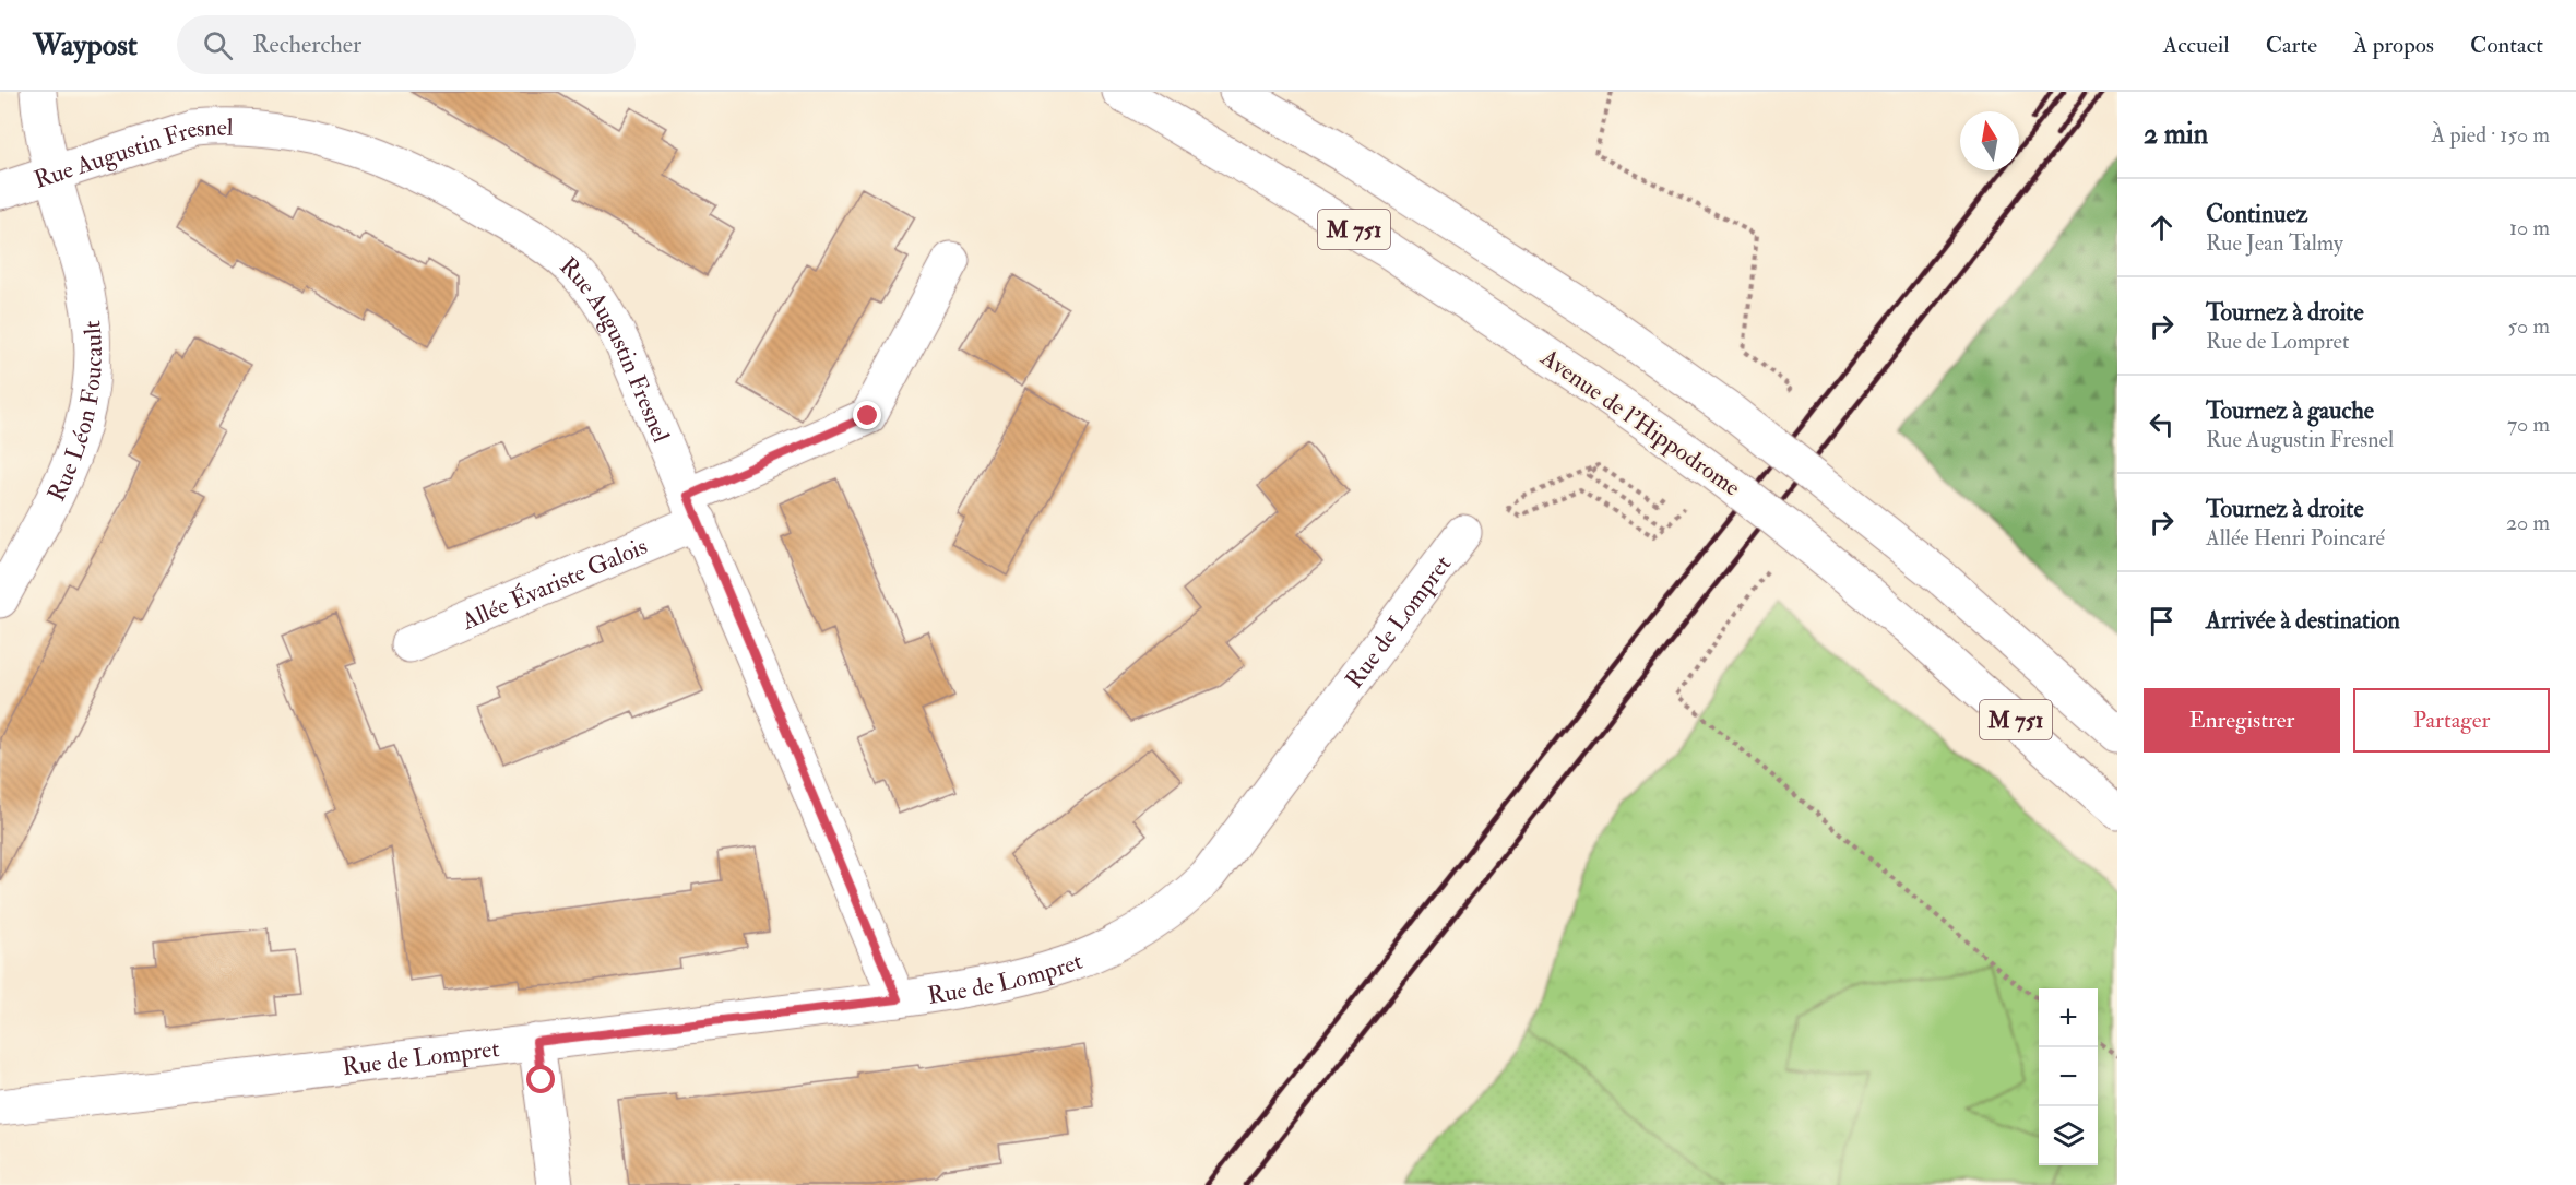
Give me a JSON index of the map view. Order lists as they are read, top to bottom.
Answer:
{
  "streets": {
    "street": [
      "Rue Augustin Fresnel",
      "M 751",
      "Rue Léon Foucault",
      "Avenue de l'Hippodrome",
      "Allée Évariste Galois",
      "Rue de Lompret"
    ]
  },
  "crossings": [
    ["Rue Augustin Fresnel", "Rue Léon Foucault"],
    ["Rue Augustin Fresnel", "Allée Évariste Galois"],
    ["Rue Augustin Fresnel", "Rue de Lompret"]
  ],
  "north": "top",
  "page": {
    "header": "Waypost",
    "search": "Rechercher",
    "nav": [
      "Accueil",
      "Carte",
      "À propos",
      "Contact"
    ],
    "heading": ["2 min", "À pied · 150 m"],
    "list": [
      ["Continuez", "Rue Jean Talmy", "10 m"],
      ["Tournez à droite", "Rue de Lompret", "50 m"],
      ["Tournez à gauche", "Rue Augustin Fresnel", "70 m"],
      ["Tournez à droite", "Allée Henri Poincaré", "20 m"],
      "Arrivée à destination"
    ],
    "buttons": ["Enregistrer", "Partager"],
    "map_buttons": ["+", "−"]
  }
}
